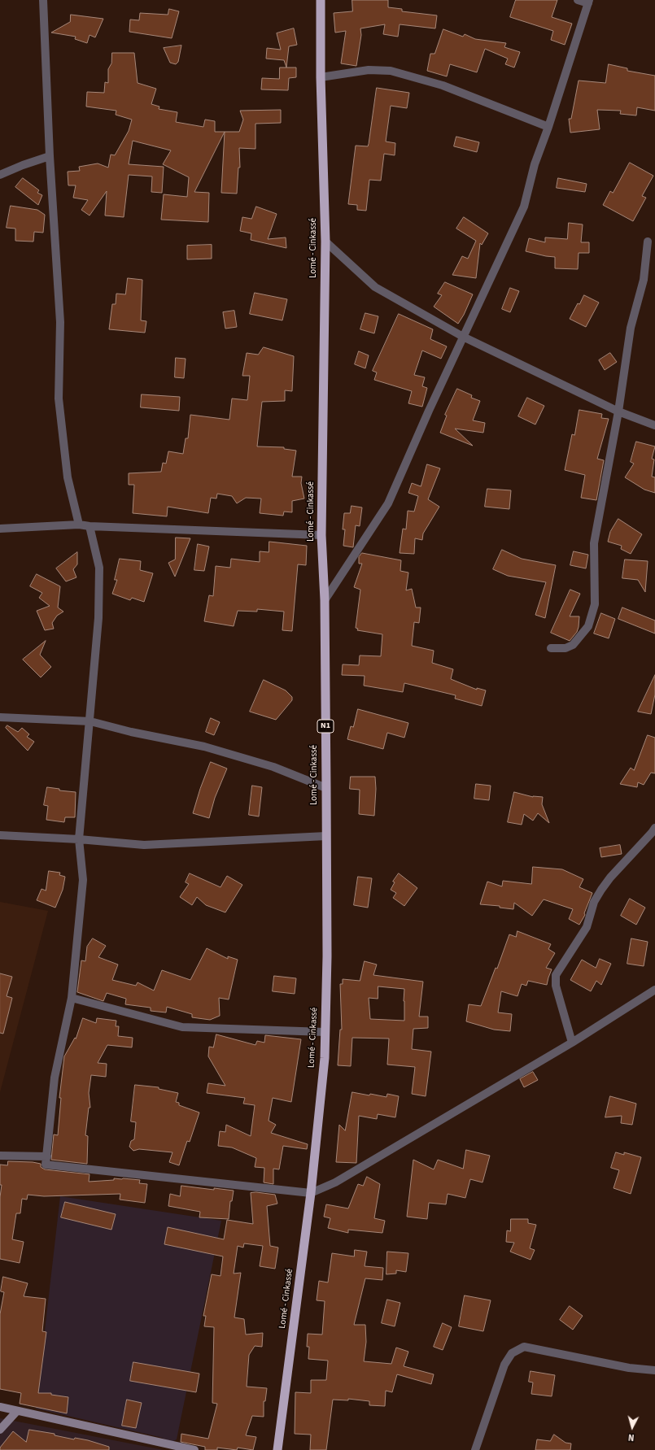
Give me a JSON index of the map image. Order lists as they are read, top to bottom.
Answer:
{
  "streets": {
    "highway": ["Lomé - Cinkassé", "N1"]
  },
  "north": "bottom"
}
